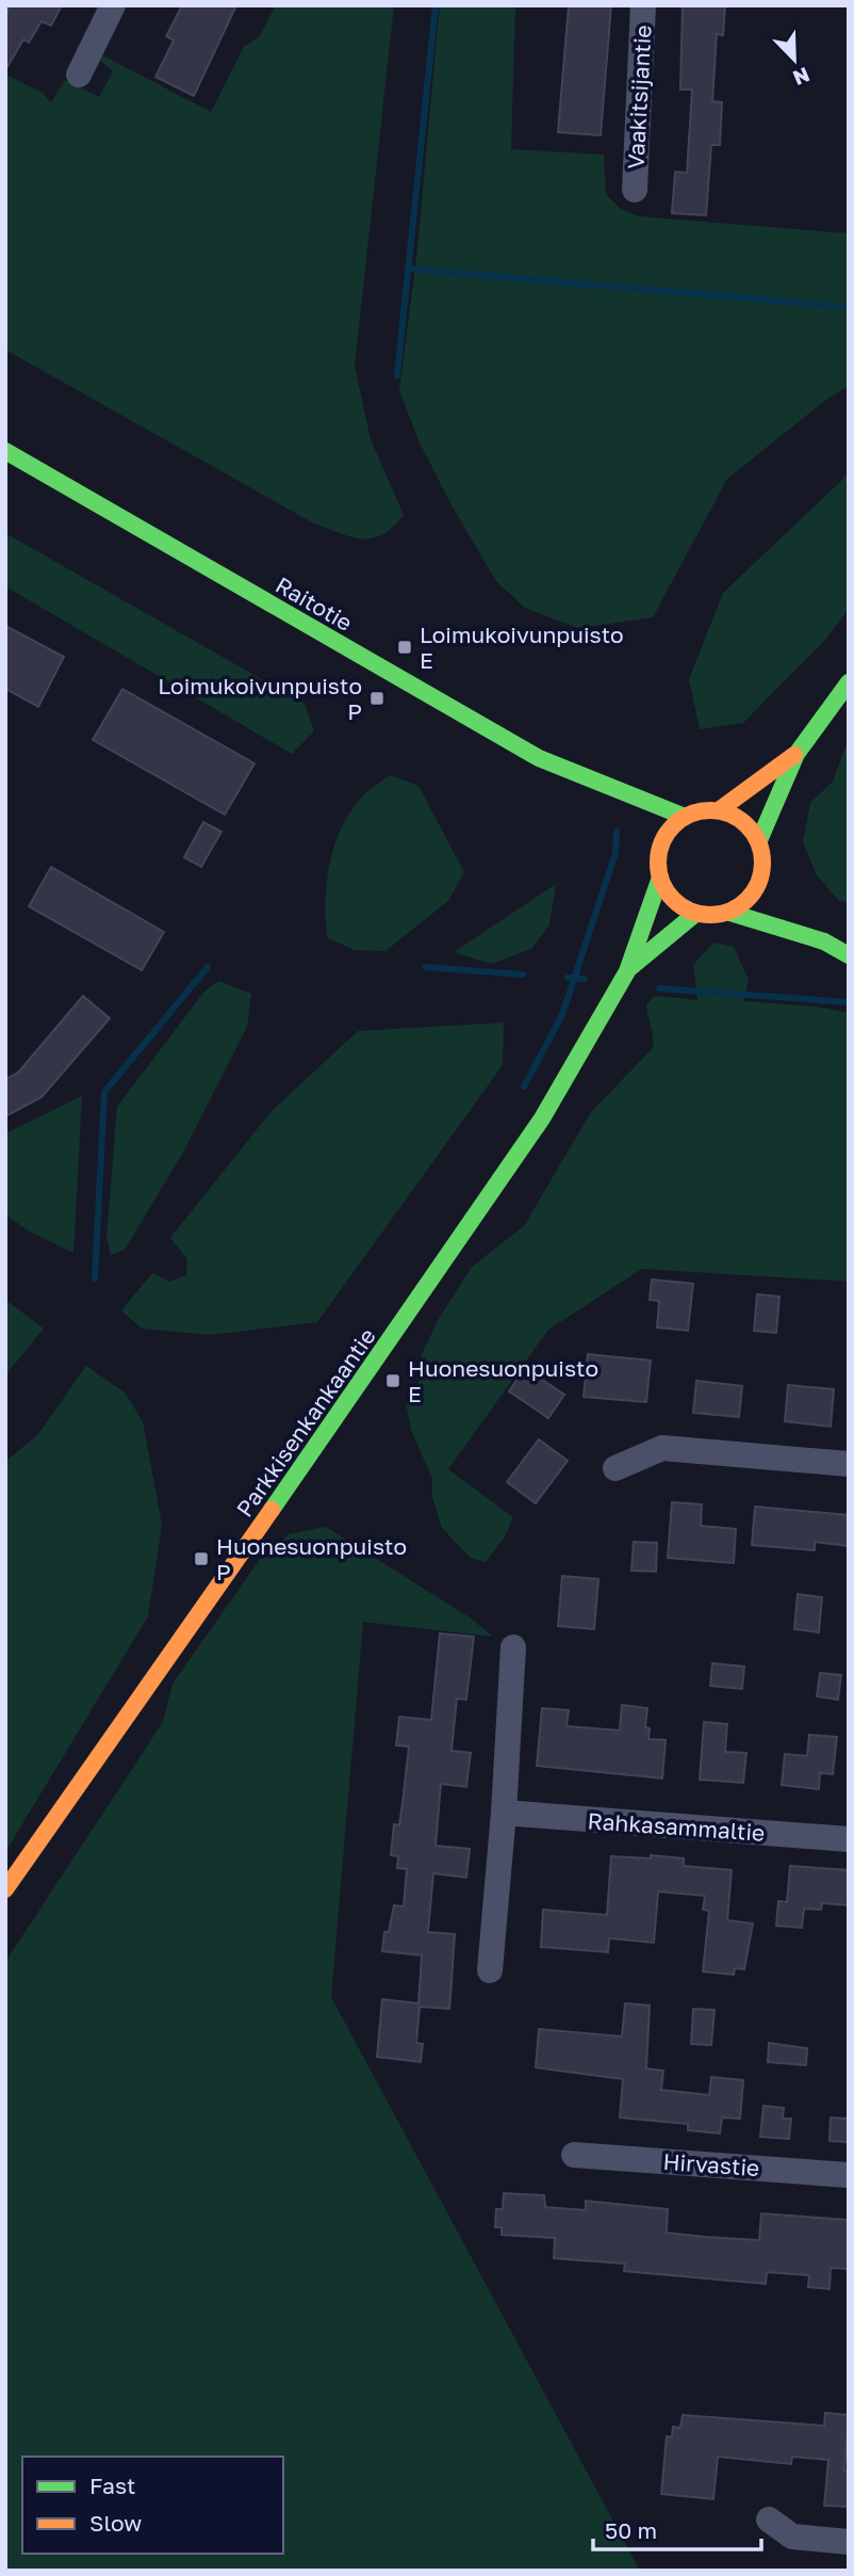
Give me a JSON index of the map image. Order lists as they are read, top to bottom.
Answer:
{
  "streets": {
    "main road": ["Raitotie", "Parkkisenkankaantie"],
    "street": ["Vaakitsijantie", "Rahkasammaltie", "Hirvastie"]
  },
  "crossings": [
    ["Raitotie", "Parkkisenkankaantie"]
  ],
  "places": {
    "transit": [
      "Loimukoivunpuisto E",
      "Loimukoivunpuisto P",
      "Huonesuonpuisto E",
      "Huonesuonpuisto P"
    ]
  },
  "legend": ["Fast", "Slow"],
  "scale_bar": "50 m",
  "north": "bottom right"
}
